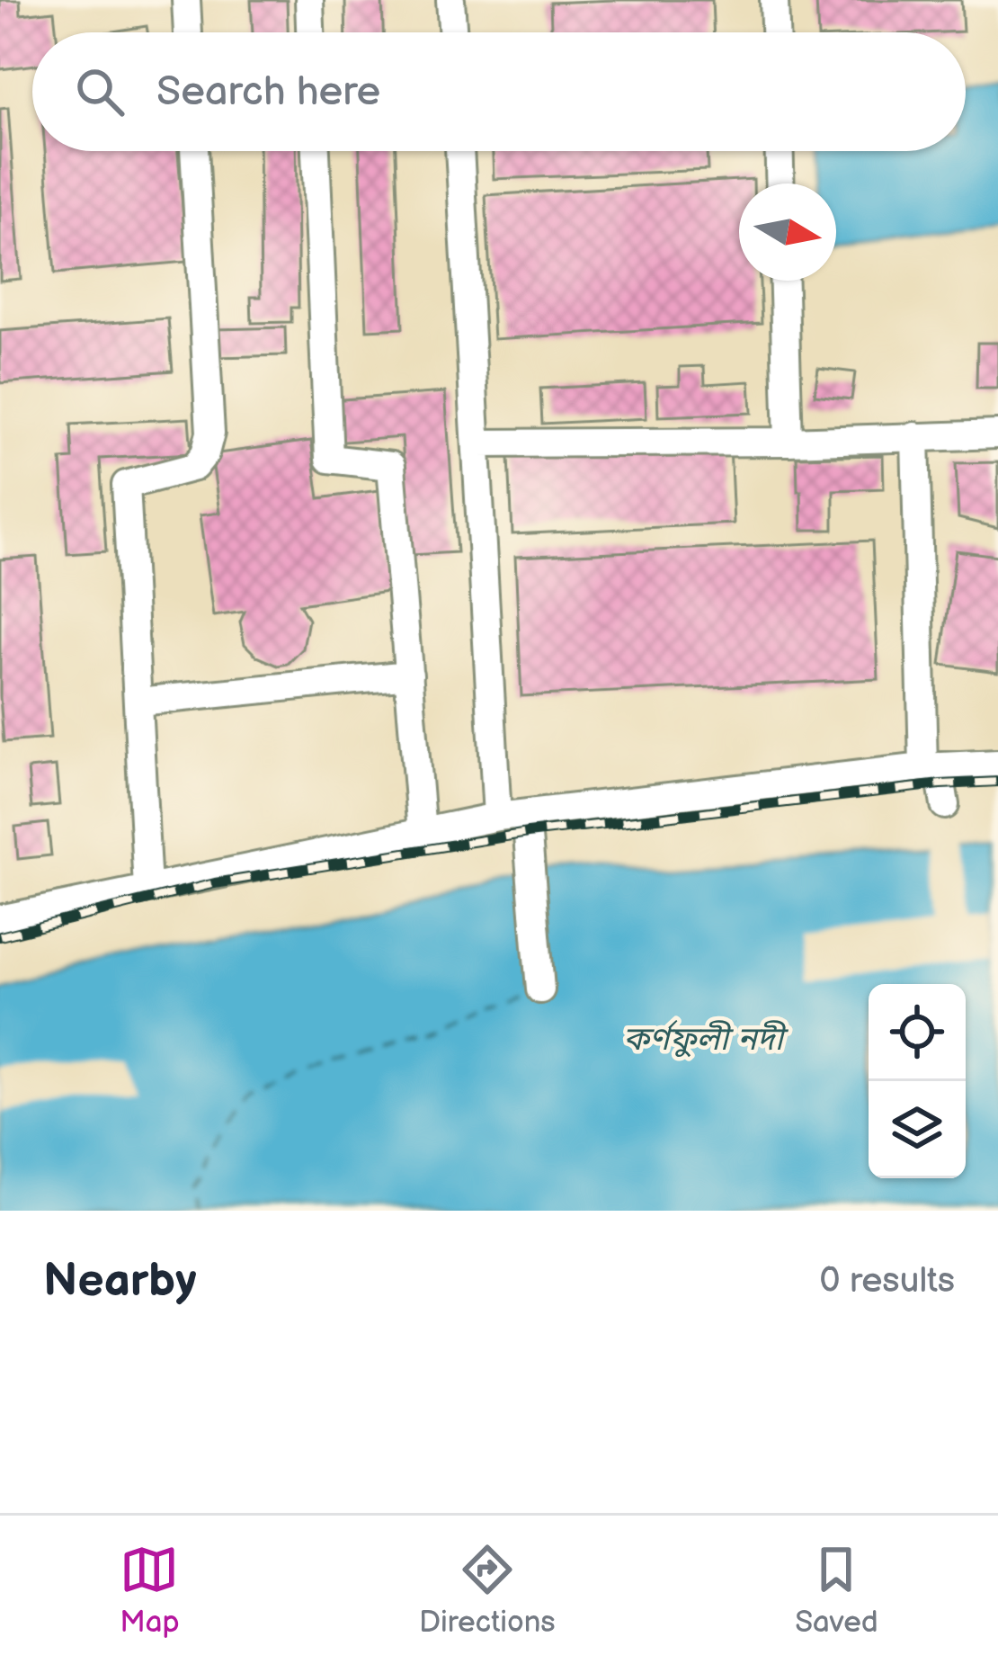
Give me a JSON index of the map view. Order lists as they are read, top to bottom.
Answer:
{
  "water": ["কর্ণফুলী নদী"],
  "north": "right",
  "page": {
    "search": "Search here",
    "heading": ["Nearby", "0 results"],
    "nav": ["Map", "Directions", "Saved"]
  }
}
